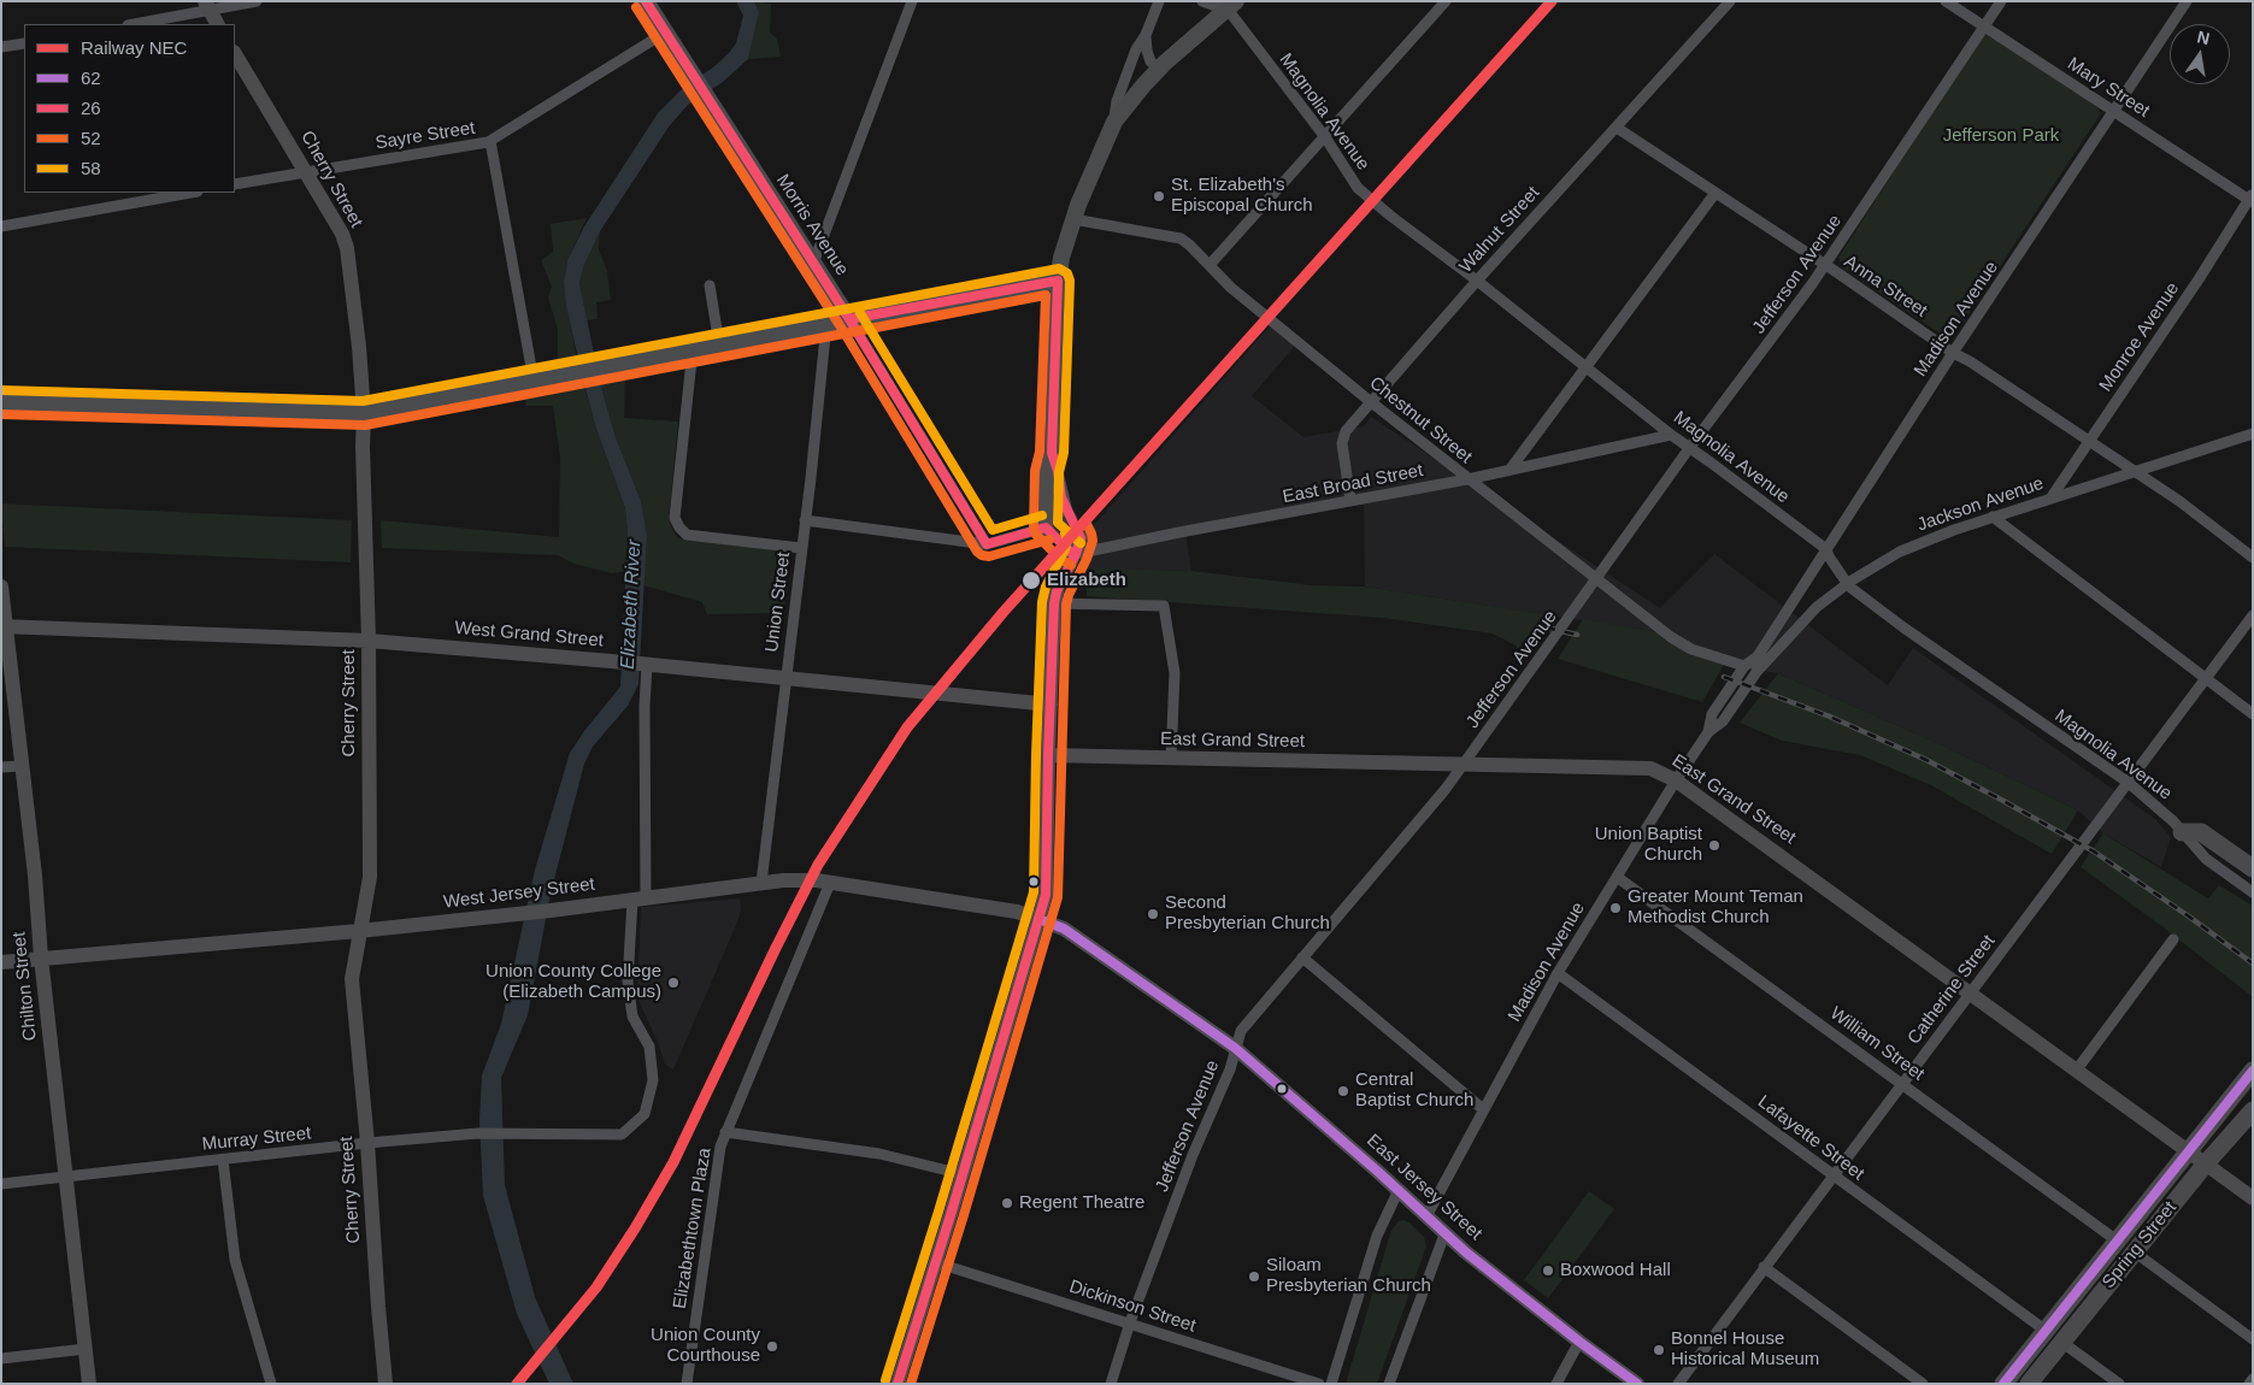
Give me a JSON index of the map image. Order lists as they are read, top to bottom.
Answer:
{
  "streets": {
    "highway": ["Spring Street"],
    "main road": ["Morris Avenue"],
    "street": [
      "Mary Street",
      "Magnolia Avenue",
      "Sayre Street",
      "Cherry Street",
      "Walnut Street",
      "Jefferson Avenue",
      "Anna Street",
      "Madison Avenue",
      "Monroe Avenue",
      "Chestnut Street",
      "East Broad Street",
      "Jackson Avenue",
      "Union Street",
      "West Grand Street",
      "East Grand Street",
      "West Jersey Street",
      "Chilton Street",
      "Catherine Street",
      "William Street",
      "Lafayette Street",
      "Murray Street",
      "East Jersey Street",
      "Elizabethtown Plaza",
      "Dickinson Street"
    ]
  },
  "crossings": [
    ["Mary Street", "Jefferson Avenue"],
    ["Mary Street", "Madison Avenue"],
    ["Mary Street", "Monroe Avenue"],
    ["Magnolia Avenue", "Walnut Street"],
    ["Magnolia Avenue", "Jefferson Avenue"],
    ["Magnolia Avenue", "Madison Avenue"],
    ["Magnolia Avenue", "East Broad Street"],
    ["Magnolia Avenue", "Jackson Avenue"],
    ["Magnolia Avenue", "Catherine Street"],
    ["Sayre Street", "Cherry Street"],
    ["Sayre Street", "Morris Avenue"],
    ["Cherry Street", "West Grand Street"],
    ["Cherry Street", "West Jersey Street"],
    ["Cherry Street", "Murray Street"],
    ["Walnut Street", "Anna Street"],
    ["Walnut Street", "Chestnut Street"],
    ["Walnut Street", "East Broad Street"],
    ["Jefferson Avenue", "Anna Street"],
    ["Jefferson Avenue", "Chestnut Street"],
    ["Jefferson Avenue", "East Grand Street"],
    ["Jefferson Avenue", "East Jersey Street"],
    ["Jefferson Avenue", "Dickinson Street"],
    ["Anna Street", "Madison Avenue"],
    ["Anna Street", "Monroe Avenue"],
    ["Anna Street", "Jackson Avenue"],
    ["Madison Avenue", "Chestnut Street"],
    ["Madison Avenue", "Jackson Avenue"],
    ["Madison Avenue", "East Grand Street"],
    ["Madison Avenue", "William Street"],
    ["Madison Avenue", "Lafayette Street"],
    ["Madison Avenue", "East Jersey Street"],
    ["Monroe Avenue", "Jackson Avenue"],
    ["Chestnut Street", "East Broad Street"],
    ["Union Street", "West Grand Street"],
    ["Union Street", "West Jersey Street"],
    ["West Grand Street", "Chilton Street"],
    ["East Grand Street", "Catherine Street"],
    ["East Grand Street", "Spring Street"],
    ["West Jersey Street", "Chilton Street"],
    ["West Jersey Street", "Murray Street"],
    ["West Jersey Street", "East Jersey Street"],
    ["West Jersey Street", "Elizabethtown Plaza"],
    ["Chilton Street", "Murray Street"],
    ["Catherine Street", "William Street"],
    ["Catherine Street", "Lafayette Street"],
    ["William Street", "Spring Street"],
    ["Lafayette Street", "Spring Street"]
  ],
  "water": ["Elizabeth River"],
  "parks": ["Jefferson Park"],
  "places": [
    "St. Elizabeth's Episcopal Church",
    "Elizabeth",
    "Union Baptist Church",
    "Greater Mount Teman Methodist Church",
    "Second Presbyterian Church",
    "Union County College (Elizabeth Campus)",
    "Central Baptist Church",
    "Regent Theatre",
    "Boxwood Hall",
    "Siloam Presbyterian Church",
    "Union County Courthouse",
    "Bonnel House Historical Museum"
  ],
  "lines": [
    "rail line NEC",
    "transit line 26",
    "transit line 52",
    "transit line 58",
    "transit line 62"
  ],
  "legend": [
    "Railway NEC",
    "62",
    "26",
    "52",
    "58"
  ],
  "north": "top"
}
